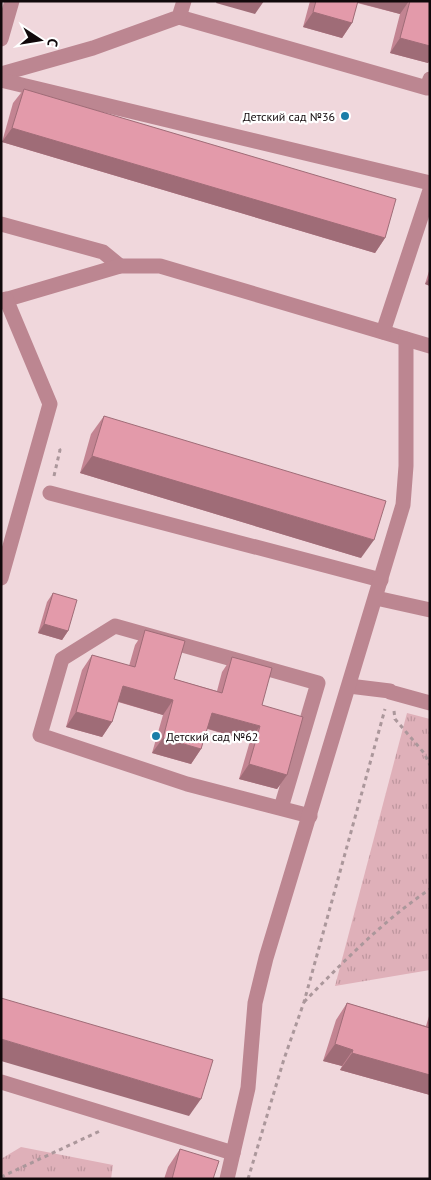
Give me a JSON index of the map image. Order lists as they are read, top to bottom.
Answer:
{
  "places": ["Детский сад №36", "Детский сад №62"],
  "north": "right"
}
